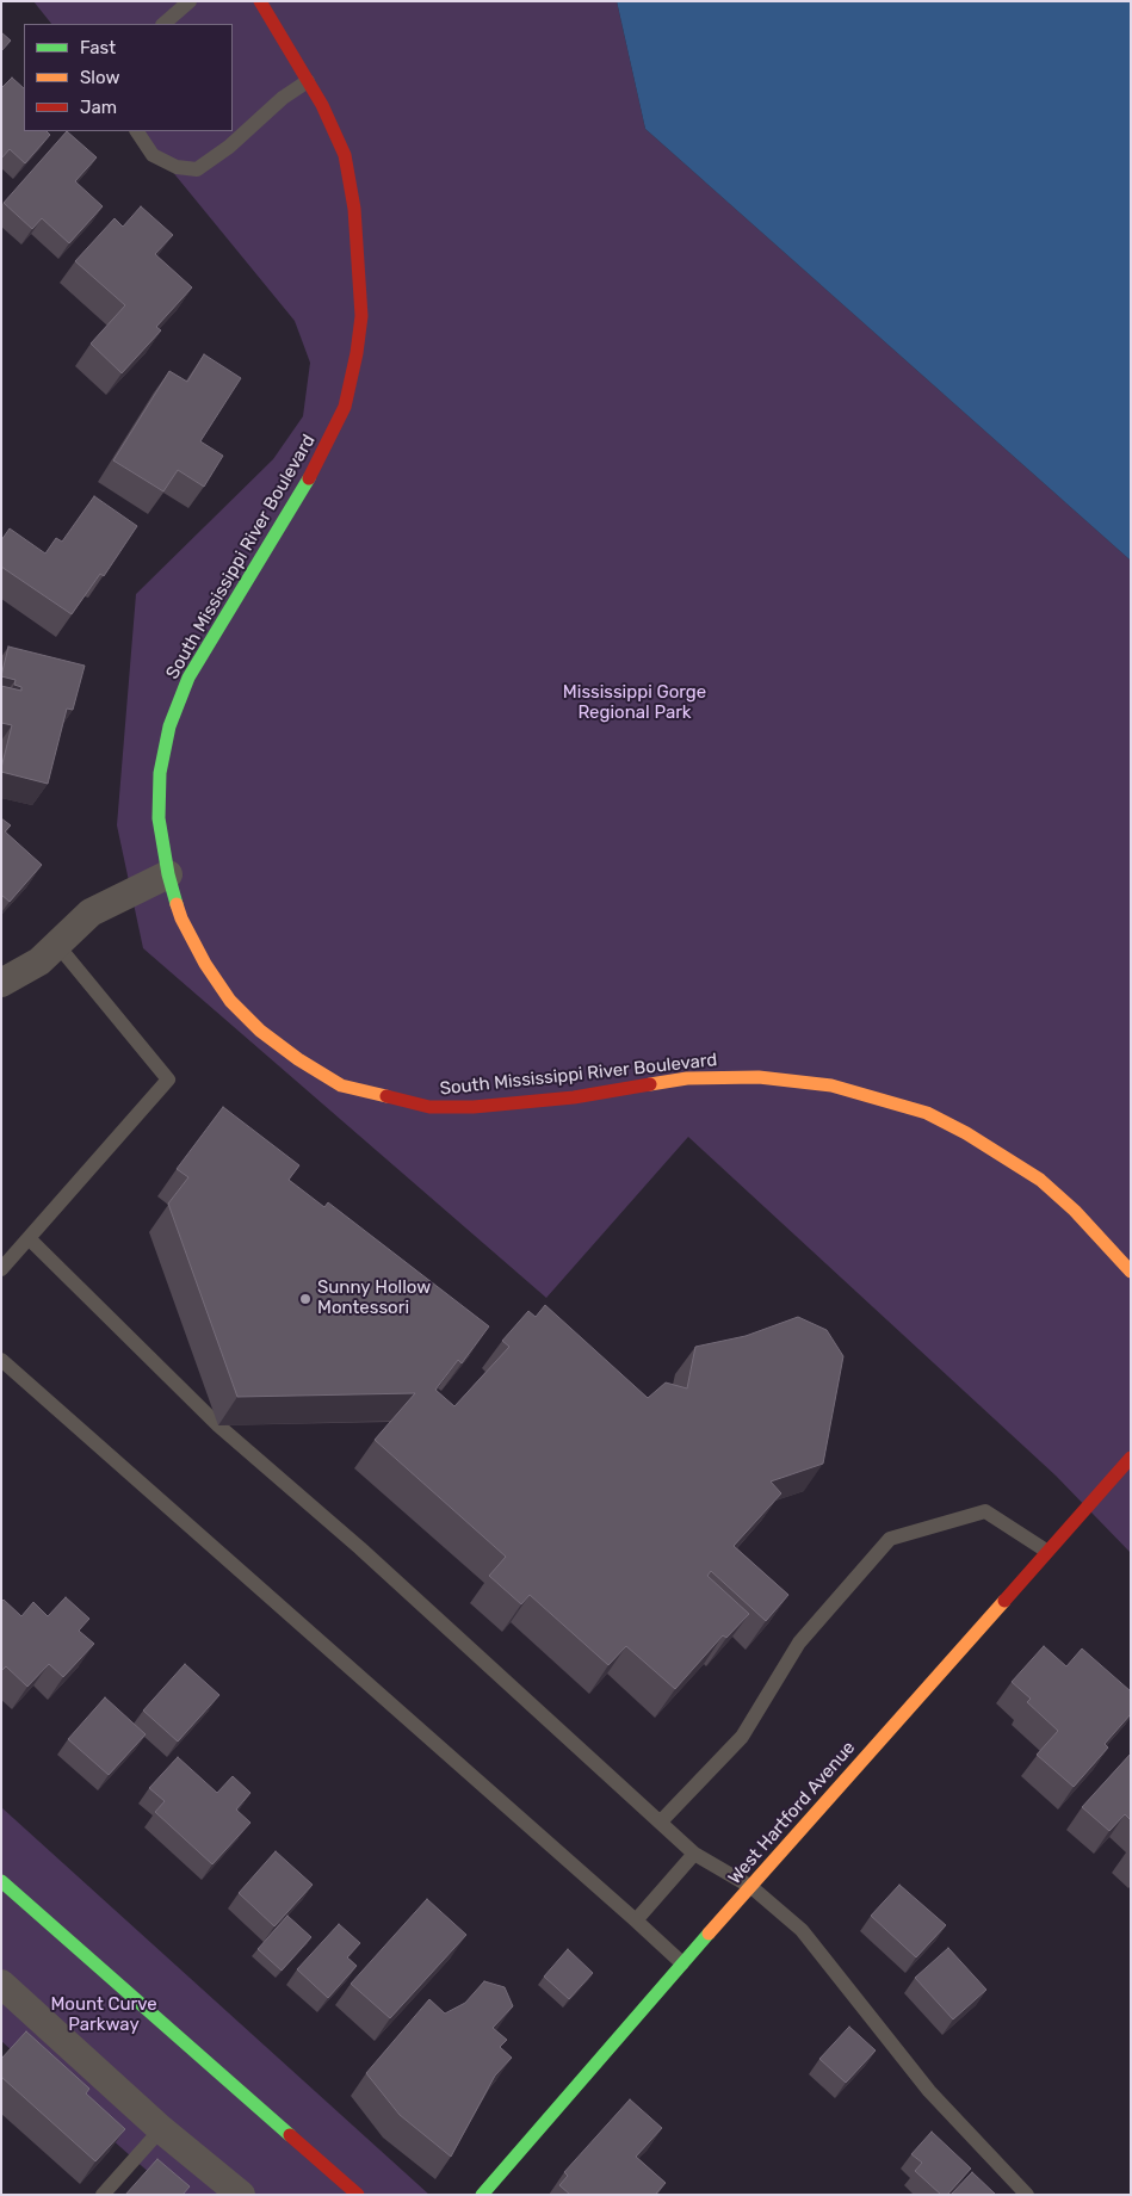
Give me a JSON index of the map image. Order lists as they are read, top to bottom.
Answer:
{
  "streets": {
    "street": ["South Mississippi River Boulevard", "West Hartford Avenue"]
  },
  "parks": ["Mississippi Gorge Regional Park", "Mount Curve Parkway"],
  "places": ["Sunny Hollow Montessori"],
  "legend": ["Fast", "Slow", "Jam"]
}
